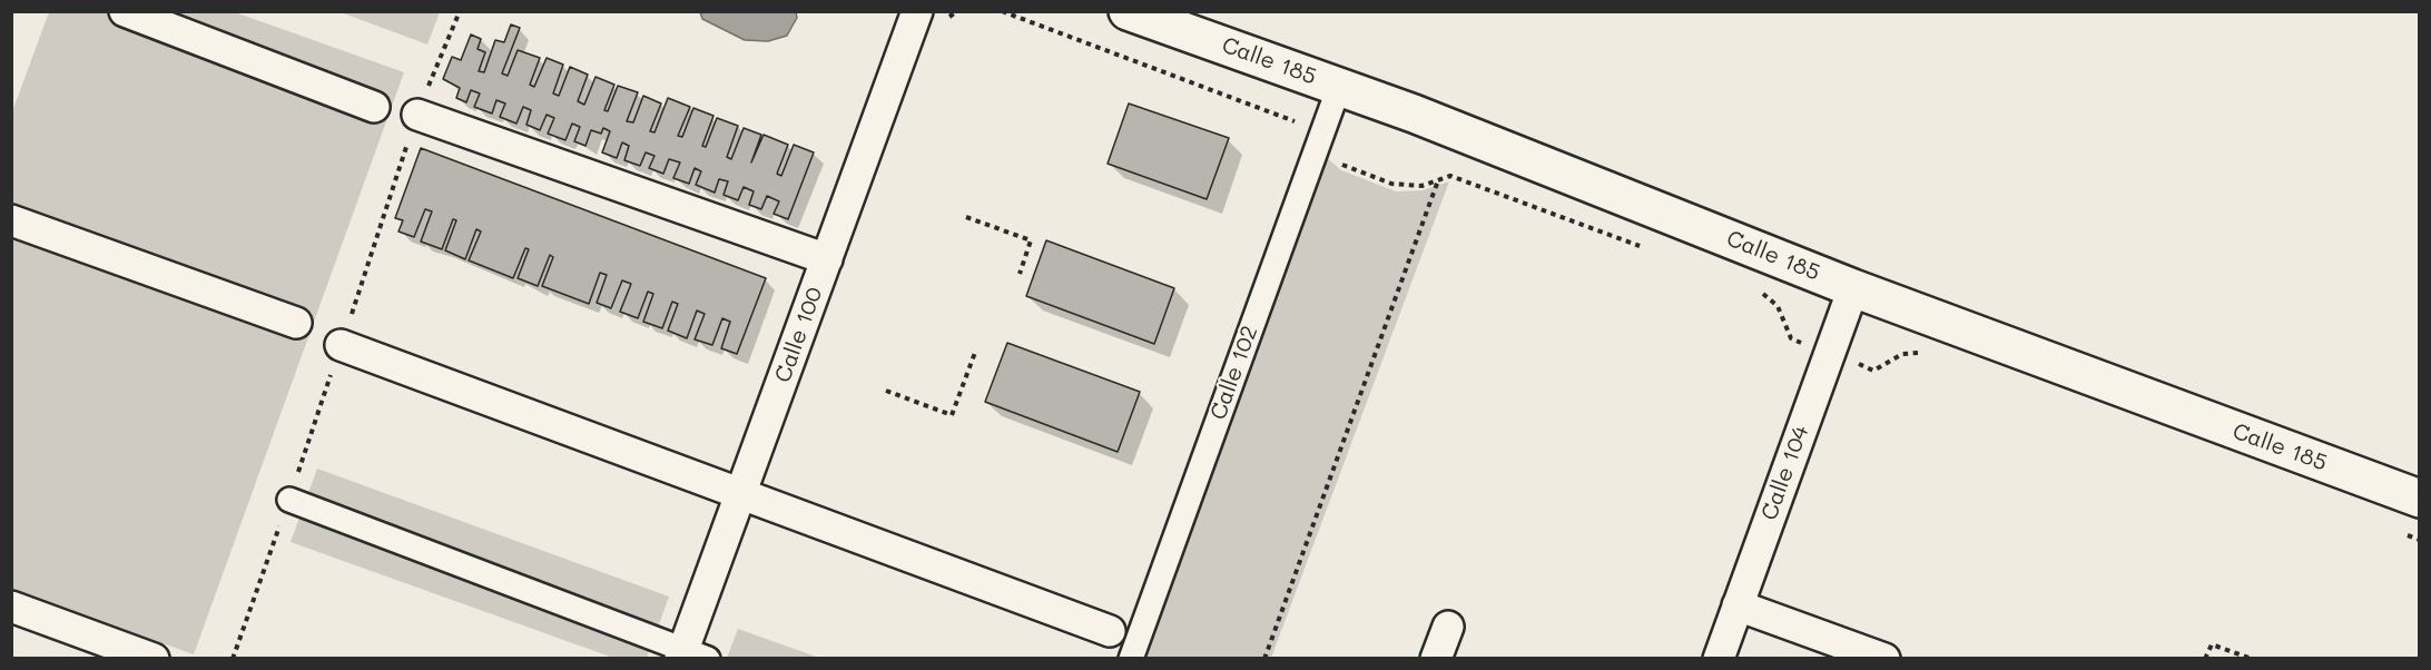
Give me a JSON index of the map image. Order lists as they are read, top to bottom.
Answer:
{
  "streets": {
    "street": [
      "Calle 185",
      "Calle 100",
      "Calle 102",
      "Calle 104"
    ]
  },
  "crossings": [
    ["Calle 185", "Calle 102"],
    ["Calle 185", "Calle 104"]
  ]
}
